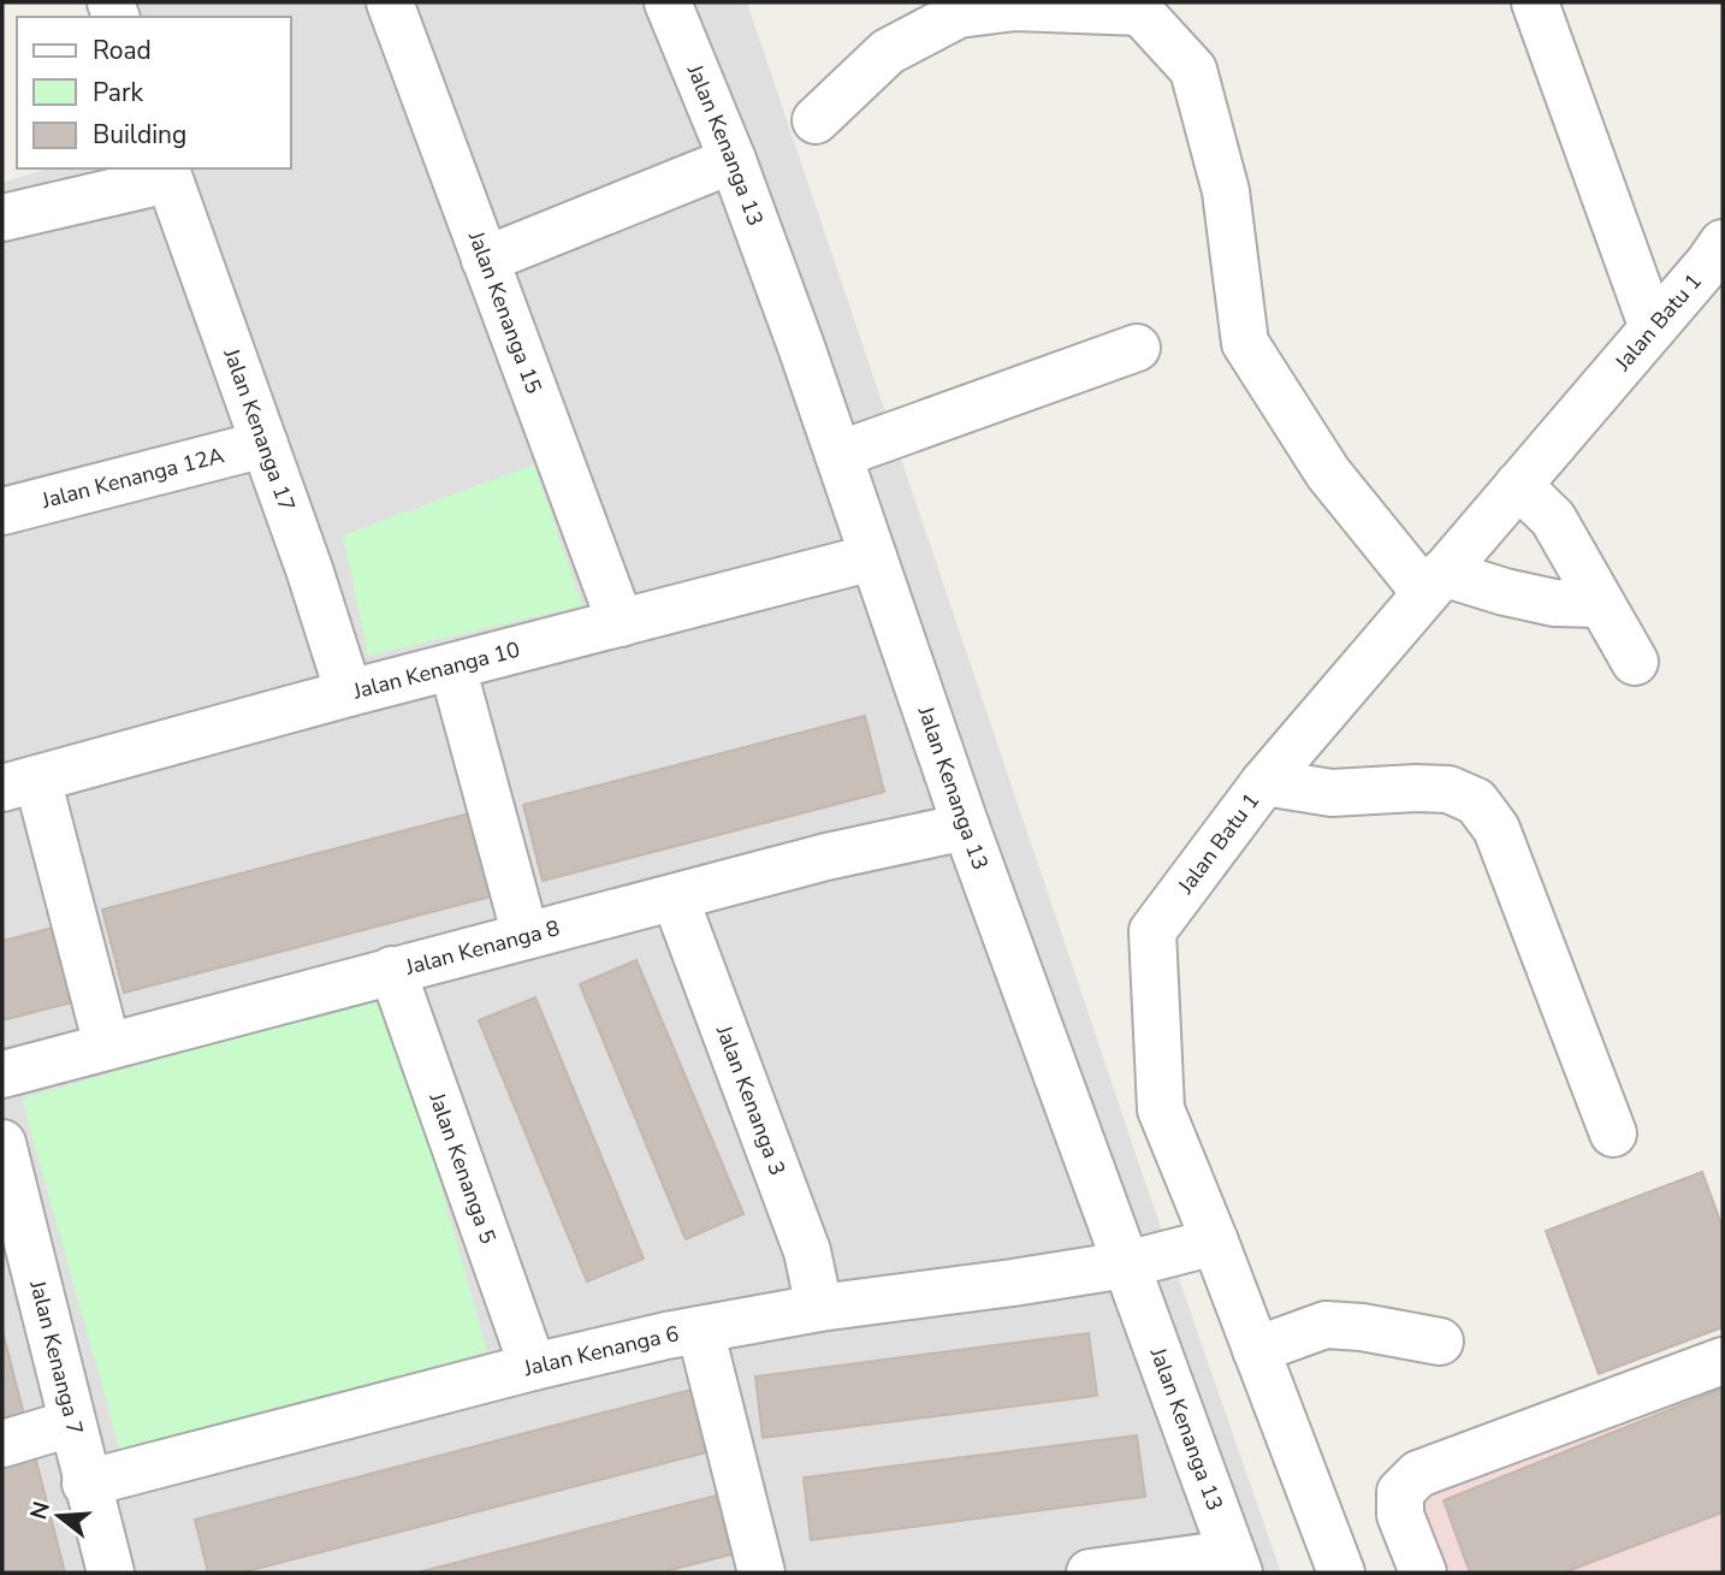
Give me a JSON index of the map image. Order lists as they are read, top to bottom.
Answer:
{
  "streets": {
    "street": [
      "Jalan Kenanga 13",
      "Jalan Kenanga 15",
      "Jalan Batu 1",
      "Jalan Kenanga 17",
      "Jalan Kenanga 12A",
      "Jalan Kenanga 10",
      "Jalan Kenanga 8",
      "Jalan Kenanga 3",
      "Jalan Kenanga 5",
      "Jalan Kenanga 6",
      "Jalan Kenanga 7"
    ]
  },
  "crossings": [
    ["Jalan Kenanga 13", "Jalan Kenanga 10"],
    ["Jalan Kenanga 13", "Jalan Kenanga 8"],
    ["Jalan Kenanga 13", "Jalan Kenanga 6"],
    ["Jalan Kenanga 15", "Jalan Kenanga 10"],
    ["Jalan Batu 1", "Jalan Kenanga 6"],
    ["Jalan Kenanga 17", "Jalan Kenanga 12A"],
    ["Jalan Kenanga 17", "Jalan Kenanga 10"],
    ["Jalan Kenanga 8", "Jalan Kenanga 3"],
    ["Jalan Kenanga 8", "Jalan Kenanga 5"],
    ["Jalan Kenanga 3", "Jalan Kenanga 6"],
    ["Jalan Kenanga 5", "Jalan Kenanga 6"],
    ["Jalan Kenanga 6", "Jalan Kenanga 7"]
  ],
  "legend": ["Road", "Park", "Building"],
  "north": "left"
}
